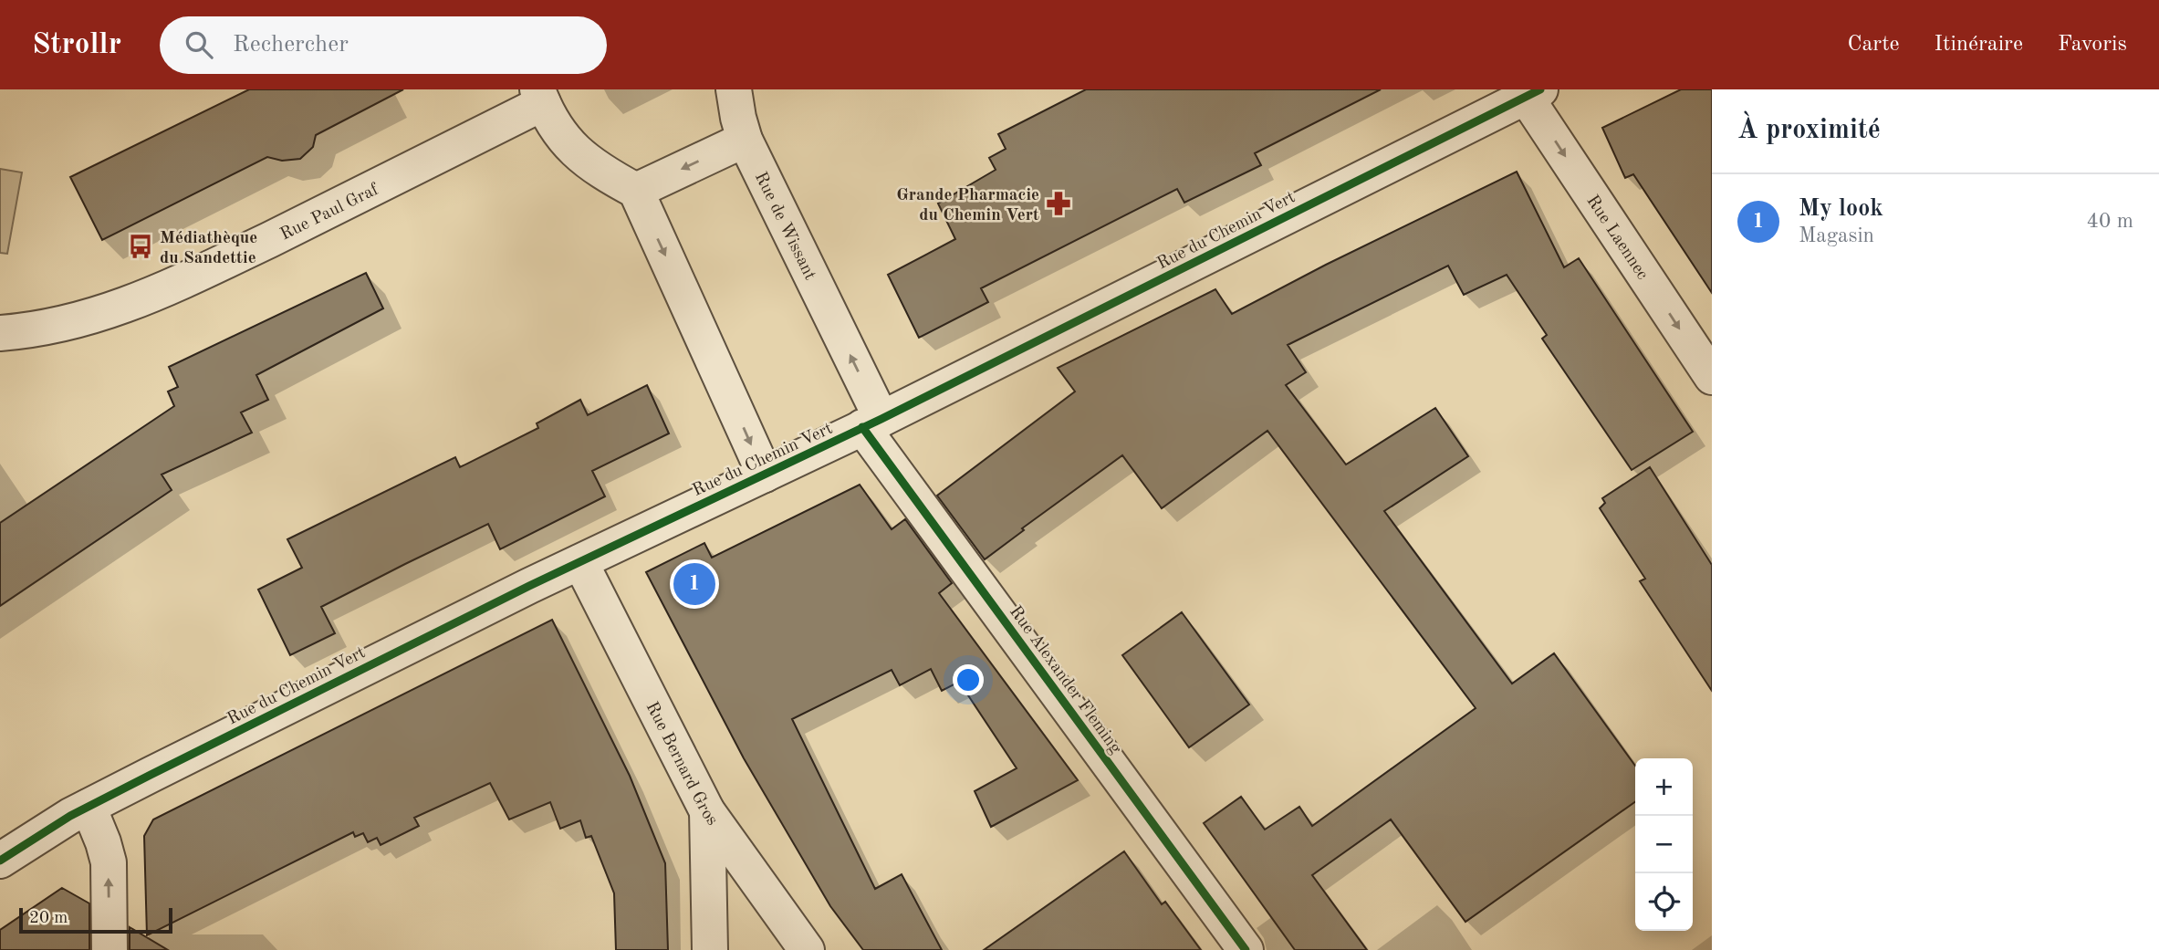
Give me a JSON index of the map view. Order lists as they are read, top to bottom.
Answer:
{
  "streets": {
    "street": [
      "Rue Paul Graf",
      "Rue de Wissant",
      "Rue du Chemin Vert",
      "Rue Laennec",
      "Rue Alexander Fleming",
      "Rue Bernard Gros"
    ]
  },
  "crossings": [
    ["Rue de Wissant", "Rue du Chemin Vert"],
    ["Rue de Wissant", "Rue Alexander Fleming"],
    ["Rue du Chemin Vert", "Rue Laennec"],
    ["Rue du Chemin Vert", "Rue Alexander Fleming"],
    ["Rue du Chemin Vert", "Rue Bernard Gros"]
  ],
  "one_way": ["Rue Laennec"],
  "places": {
    "pharmacy": ["Grande Pharmacie du Chemin Vert"],
    "bus stop": ["Médiathèque du Sandettie"]
  },
  "scale_bar": "20 m",
  "page": {
    "header": "Strollr",
    "search": "Rechercher",
    "nav": ["Carte", "Itinéraire", "Favoris"],
    "heading": "À proximité",
    "list": [
      {
        "mark": "1",
        "name": "My look",
        "note": "Magasin",
        "value": "40 m"
      }
    ],
    "pins": "1",
    "map_buttons": ["+", "−"],
    "scale": "20 m"
  }
}
